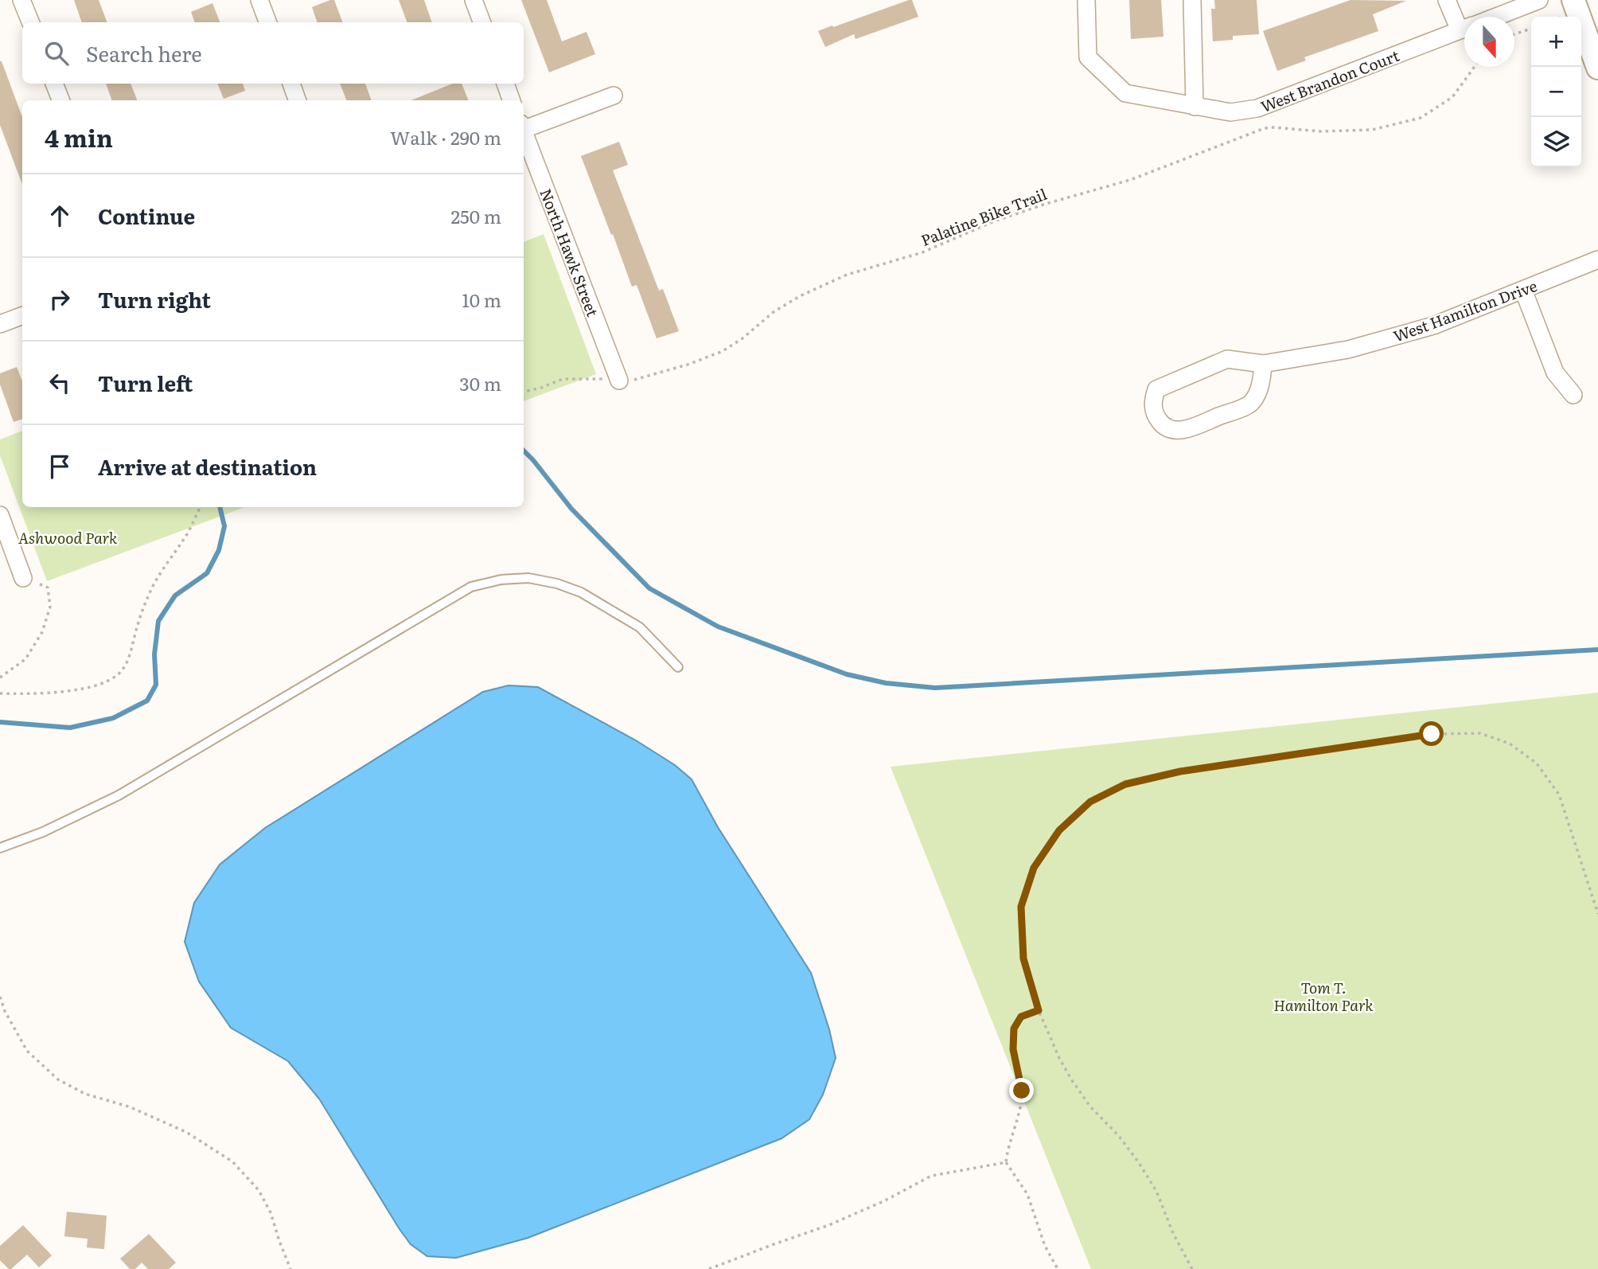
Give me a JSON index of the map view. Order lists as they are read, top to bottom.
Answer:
{
  "streets": {
    "street": ["West Brandon Court", "North Hawk Street", "West Hamilton Drive"],
    "path": ["Palatine Bike Trail"]
  },
  "crossings": [
    ["Palatine Bike Trail", "North Hawk Street"]
  ],
  "parks": ["Ashwood Park", "Tom T. Hamilton Park"],
  "north": "bottom",
  "page": {
    "map_buttons": ["+", "−"],
    "search": "Search here",
    "heading": ["4 min", "Walk · 290 m"],
    "list": [
      ["Continue", "250 m"],
      ["Turn right", "10 m"],
      ["Turn left", "30 m"],
      "Arrive at destination"
    ]
  }
}
